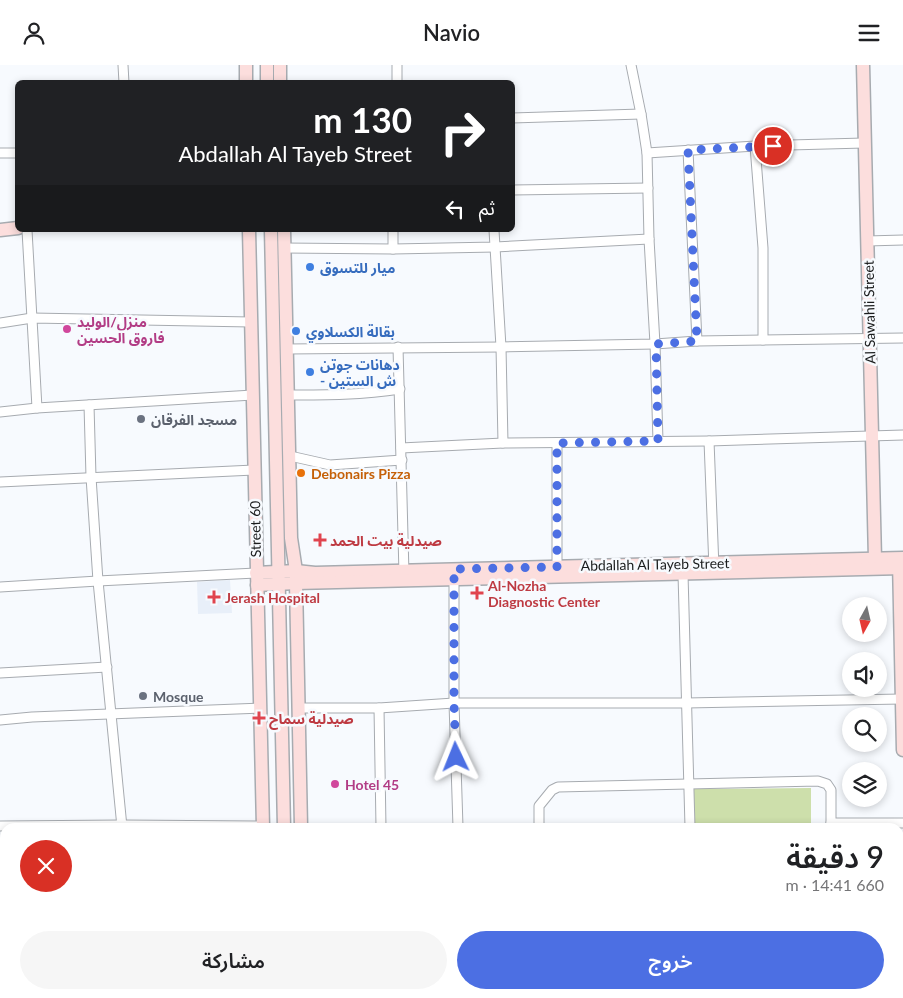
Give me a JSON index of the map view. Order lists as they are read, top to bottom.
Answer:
{
  "streets": {
    "main road": ["Al Sawahli Street", "Street 60", "Abdallah Al Tayeb Street"]
  },
  "crossings": [
    ["Al Sawahli Street", "Abdallah Al Tayeb Street"],
    ["Street 60", "Abdallah Al Tayeb Street"]
  ],
  "places": {
    "other": [
      "ميار للتسوق",
      "منزل/الوليد فاروق الحسين",
      "بقالة الكسلاوي",
      "دهانات جوتن - ش الستين",
      "مسجد الفرقان",
      "Debonairs Pizza",
      "Mosque",
      "Hotel 45"
    ],
    "health": [
      "صيدلية بيت الحمد",
      "Al-Nozha Diagnostic Center",
      "Jerash Hospital",
      "صيدلية سماح"
    ]
  },
  "north": "bottom",
  "page": {
    "header": "Navio",
    "turn": ["130 m", "Abdallah Al Tayeb Street"],
    "then": "ثم",
    "heading": ["9 دقيقة", "660 m · 14:41"],
    "buttons": ["خروج", "مشاركة"]
  }
}
